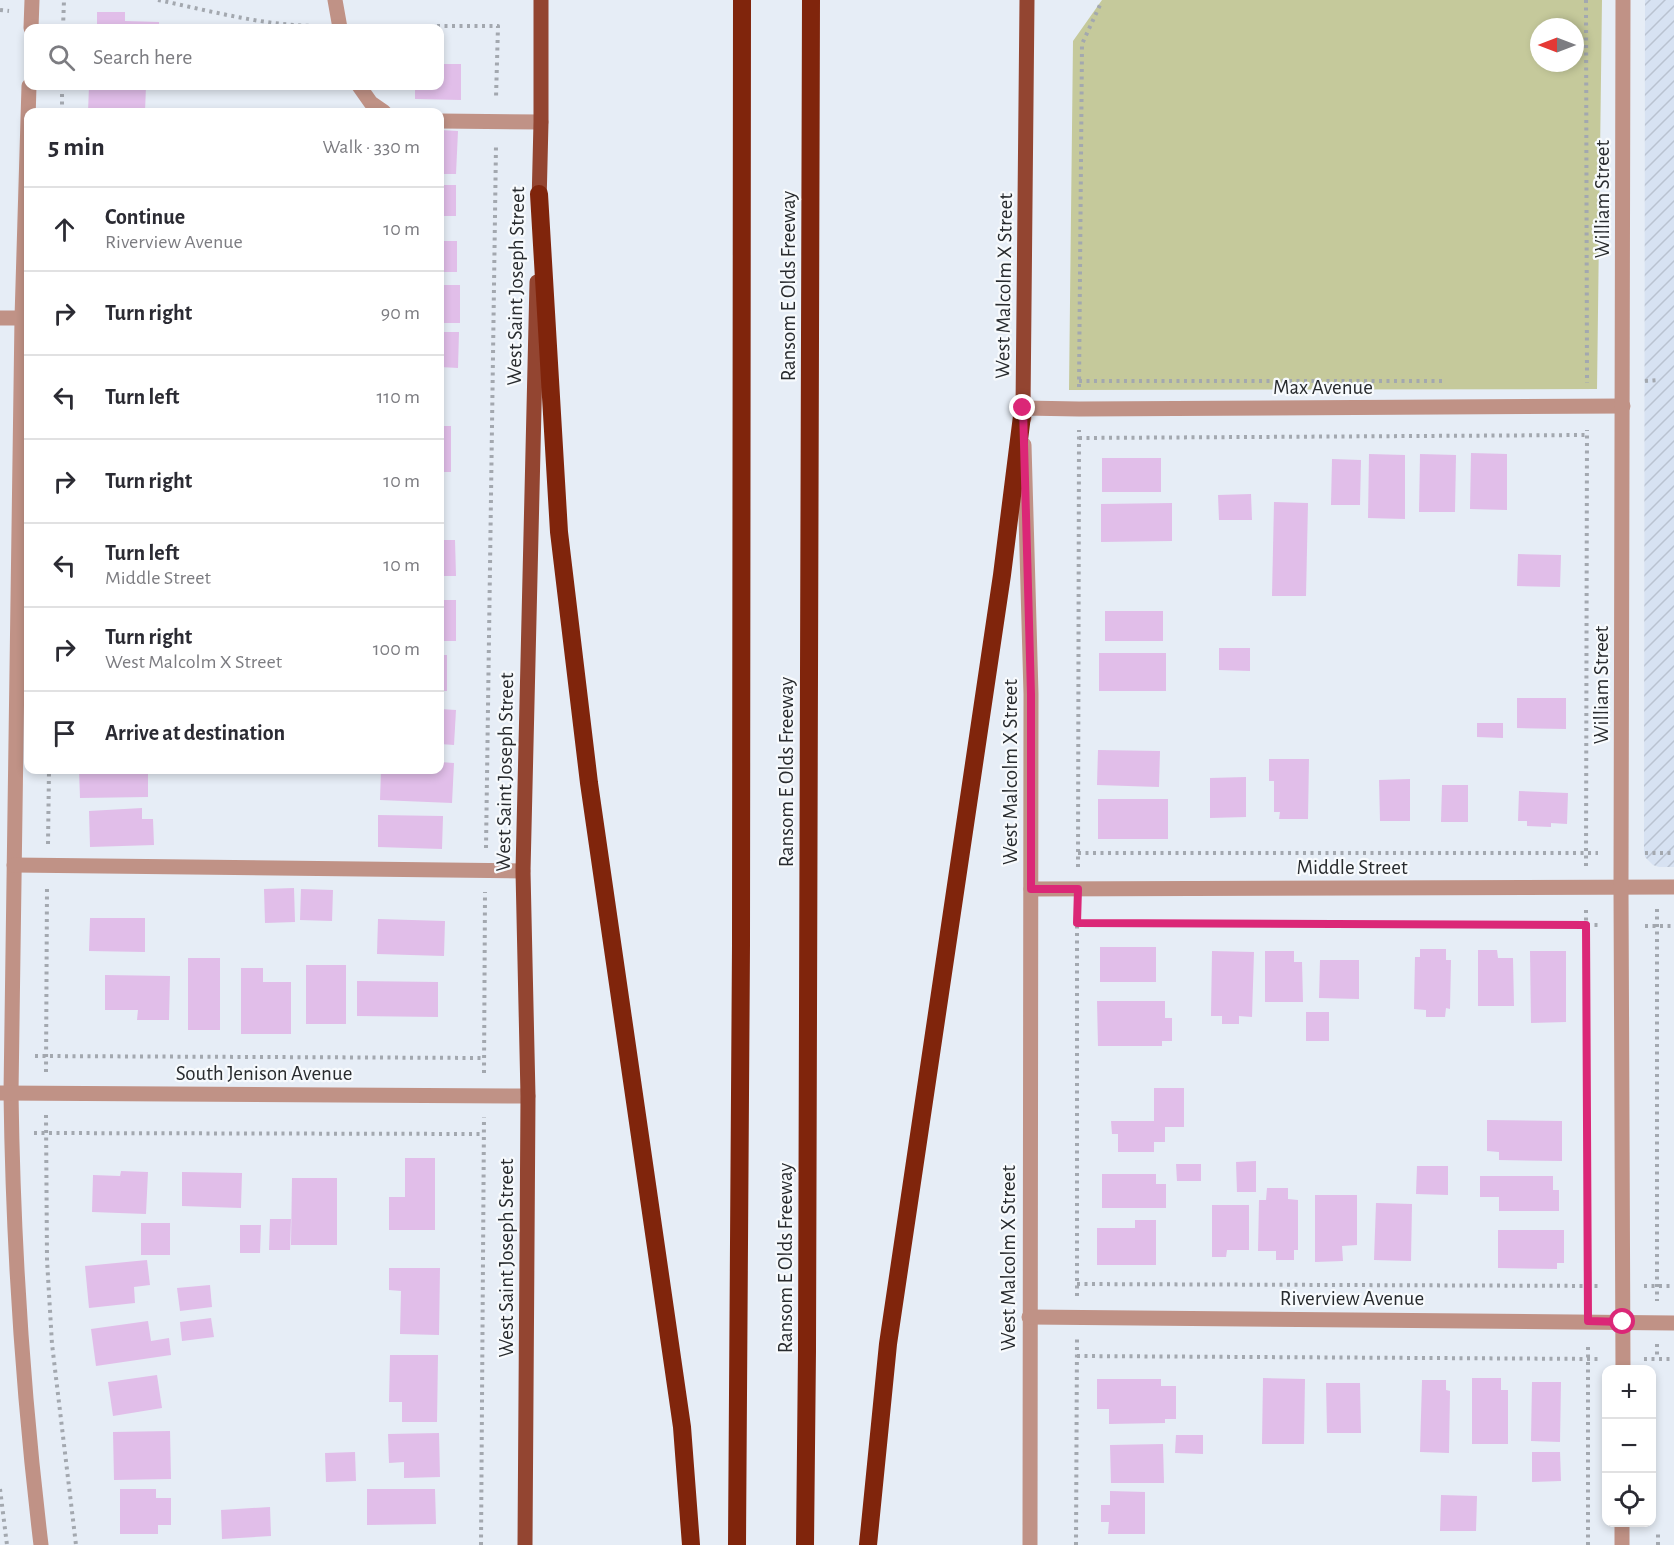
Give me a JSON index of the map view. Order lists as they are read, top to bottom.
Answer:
{
  "streets": {
    "highway": ["Ransom E Olds Freeway"],
    "main road": ["West Saint Joseph Street", "West Malcolm X Street"],
    "street": [
      "William Street",
      "Max Avenue",
      "Middle Street",
      "South Jenison Avenue",
      "Riverview Avenue"
    ]
  },
  "crossings": [
    ["William Street", "Max Avenue"],
    ["William Street", "Middle Street"],
    ["William Street", "Riverview Avenue"],
    ["West Saint Joseph Street", "South Jenison Avenue"],
    ["West Malcolm X Street", "Max Avenue"],
    ["West Malcolm X Street", "Middle Street"],
    ["West Malcolm X Street", "Riverview Avenue"]
  ],
  "north": "left",
  "page": {
    "search": "Search here",
    "heading": ["5 min", "Walk · 330 m"],
    "list": [
      ["Continue", "Riverview Avenue", "10 m"],
      ["Turn right", "90 m"],
      ["Turn left", "110 m"],
      ["Turn right", "10 m"],
      ["Turn left", "Middle Street", "10 m"],
      ["Turn right", "West Malcolm X Street", "100 m"],
      "Arrive at destination"
    ],
    "map_buttons": ["+", "−"]
  }
}
